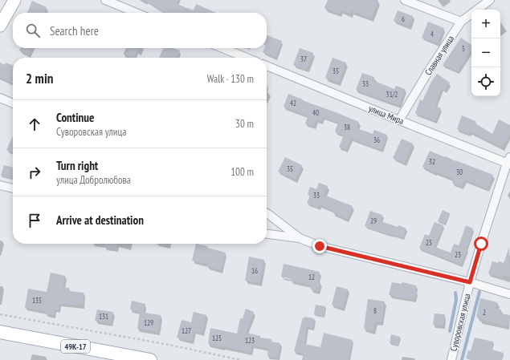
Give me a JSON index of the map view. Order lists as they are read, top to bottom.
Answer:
{
  "streets": {
    "main road": ["49К-17"],
    "street": ["Славная улица", "улица Мира", "Суворовская улица"]
  },
  "crossings": [
    ["Славная улица", "улица Мира"],
    ["улица Мира", "Суворовская улица"]
  ],
  "house_numbers": [
    "6",
    "4",
    "5",
    "37",
    "35",
    "33",
    "31/2",
    "42",
    "40",
    "38",
    "36",
    "32",
    "35",
    "30",
    "33",
    "29",
    "25",
    "23",
    "16",
    "12",
    "135",
    "8",
    "2",
    "131",
    "129",
    "127",
    "125",
    "123"
  ],
  "page": {
    "map_buttons": ["+", "−"],
    "search": "Search here",
    "heading": ["2 min", "Walk · 130 m"],
    "list": [
      ["Continue", "Суворовская улица", "30 m"],
      ["Turn right", "улица Добролюбова", "100 m"],
      "Arrive at destination"
    ]
  }
}
